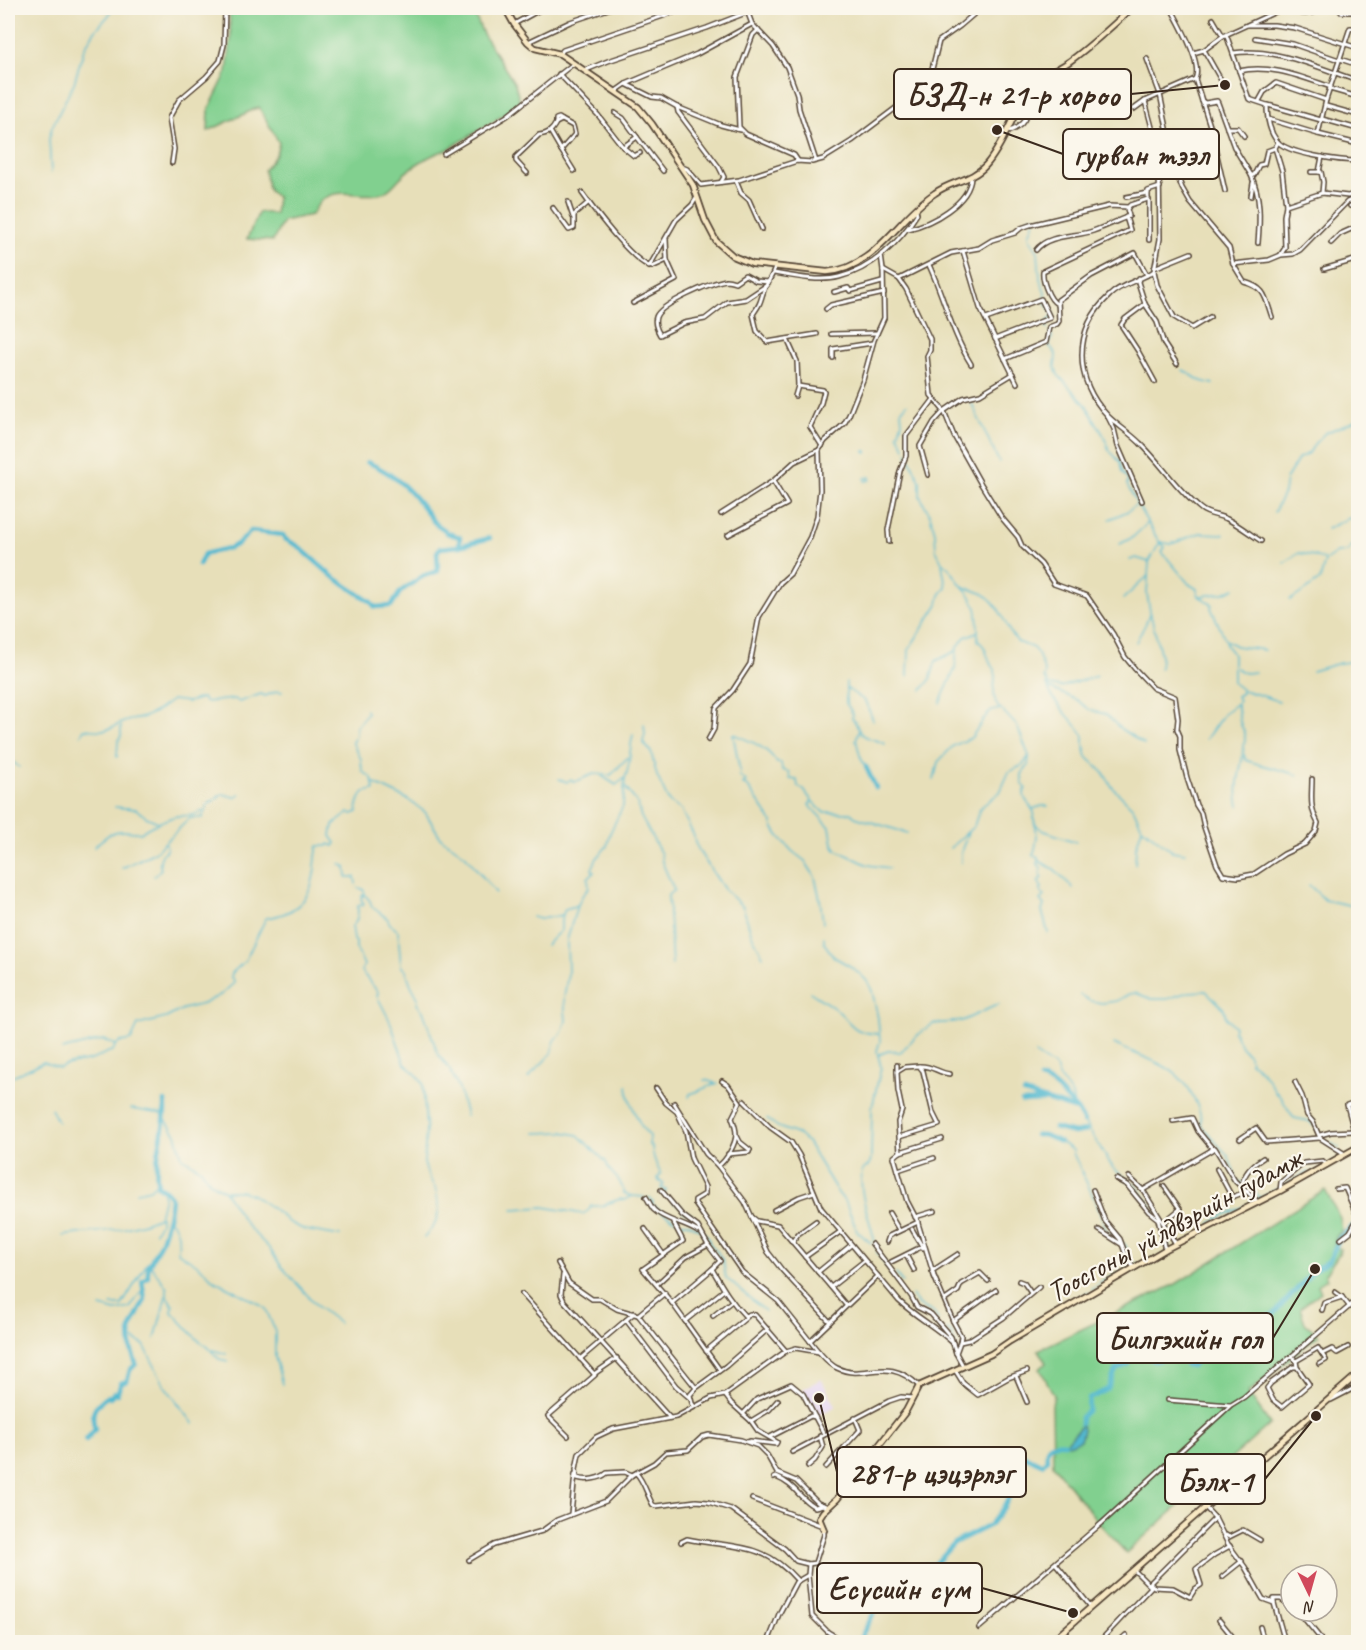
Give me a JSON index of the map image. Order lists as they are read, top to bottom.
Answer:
{
  "streets": {
    "main road": ["Тоосгоны үйлдвэрийн гудамж"]
  },
  "places": [
    "БЗД-н 21-р хороо",
    "гурван тээл",
    "Билгэхийн гол",
    "281-р цэцэрлэг",
    "Бэлх-1",
    "Есүсийн сүм"
  ],
  "north": "bottom"
}
